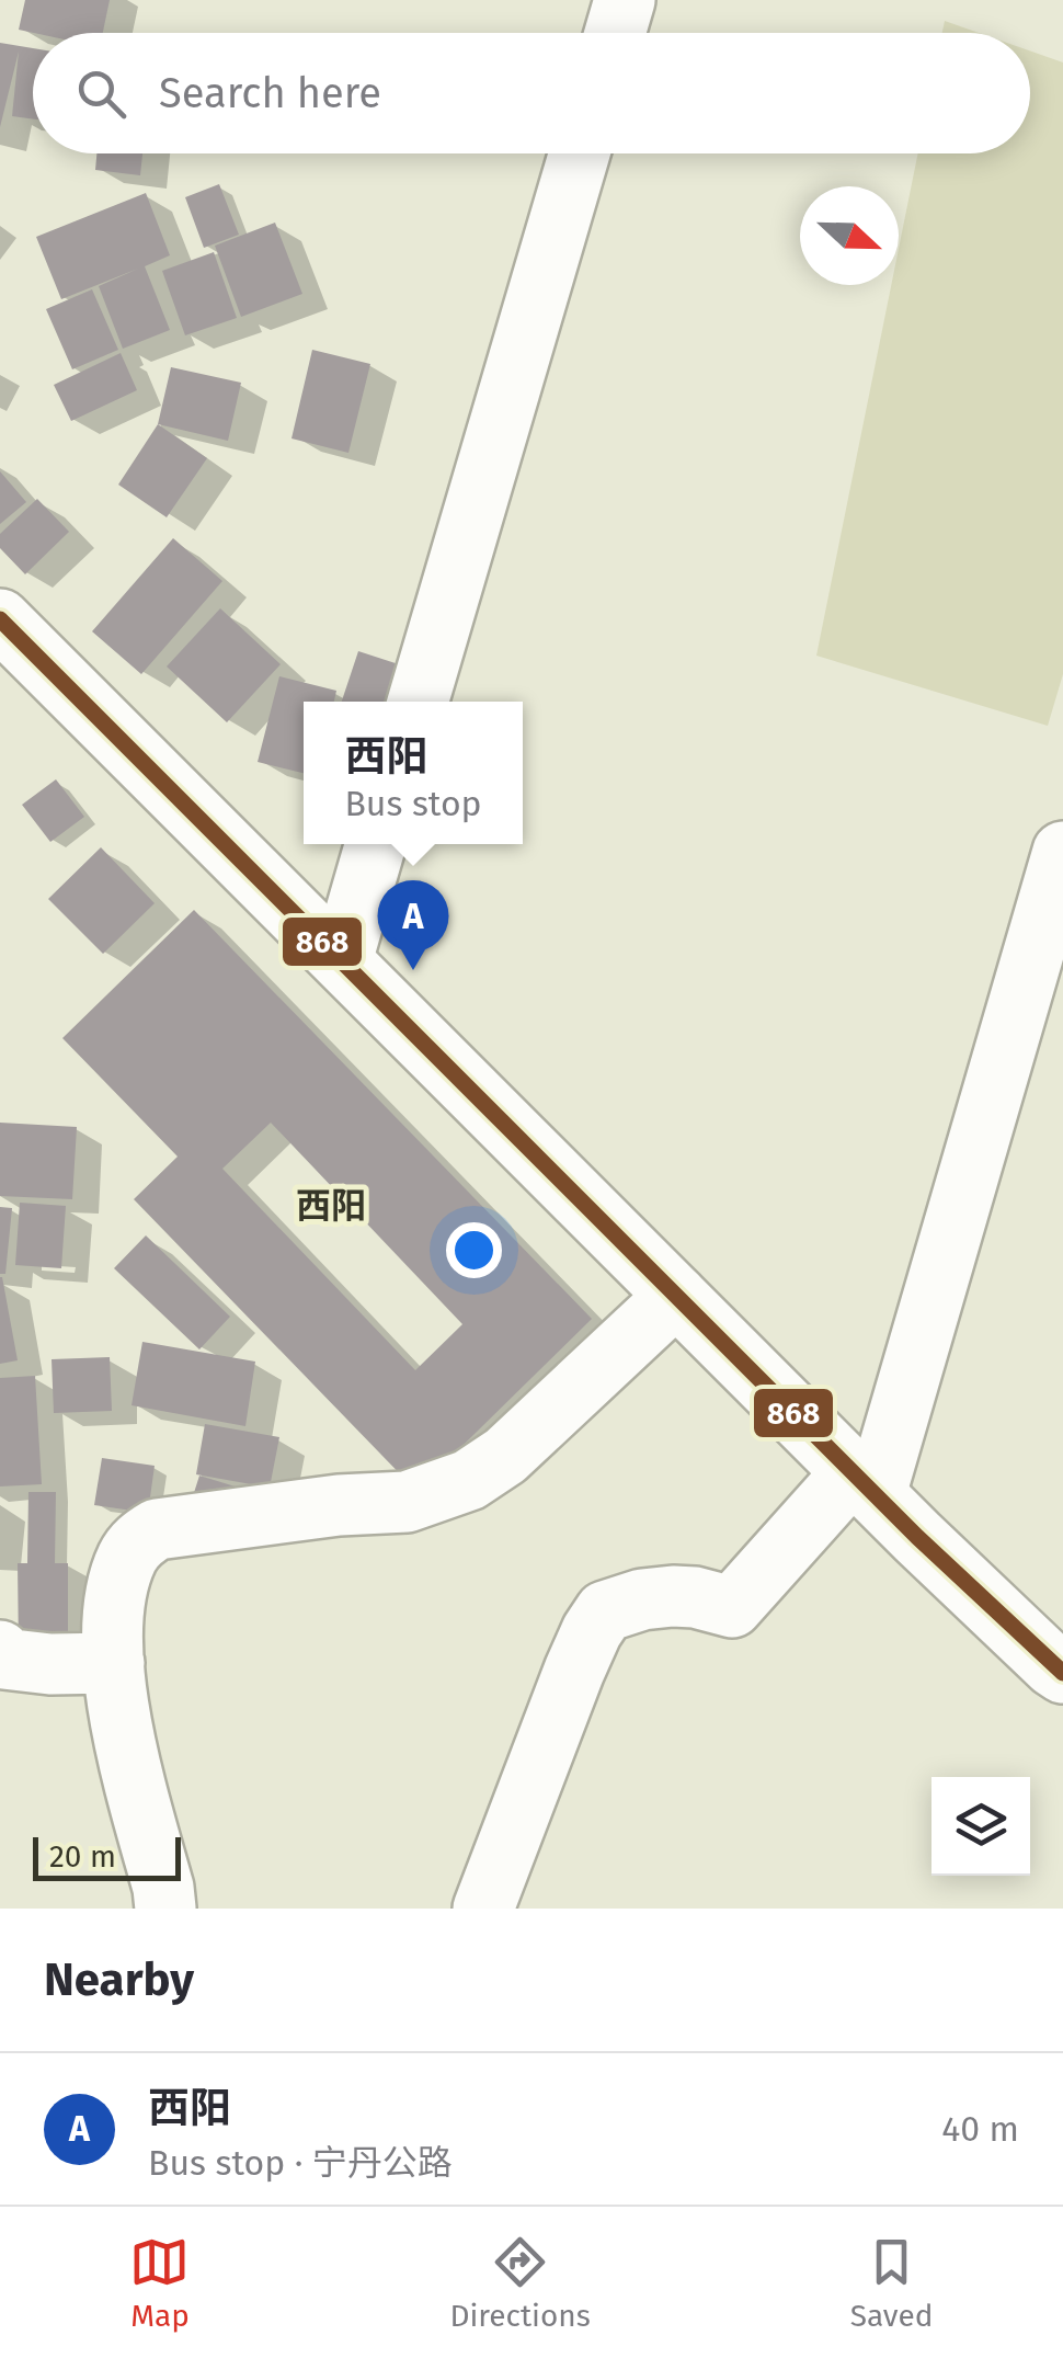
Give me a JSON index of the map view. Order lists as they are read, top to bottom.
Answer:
{
  "districts": ["西阳"],
  "lines": ["transit line 868"],
  "scale_bar": "20 m",
  "north": "right",
  "page": {
    "search": "Search here",
    "popup": ["西阳", "Bus stop"],
    "pins": "A",
    "scale": "20 m",
    "heading": "Nearby",
    "list": [
      {
        "mark": "A",
        "name": "西阳",
        "note": "Bus stop · 宁丹公路",
        "value": "40 m"
      }
    ],
    "nav": ["Map", "Directions", "Saved"]
  }
}
